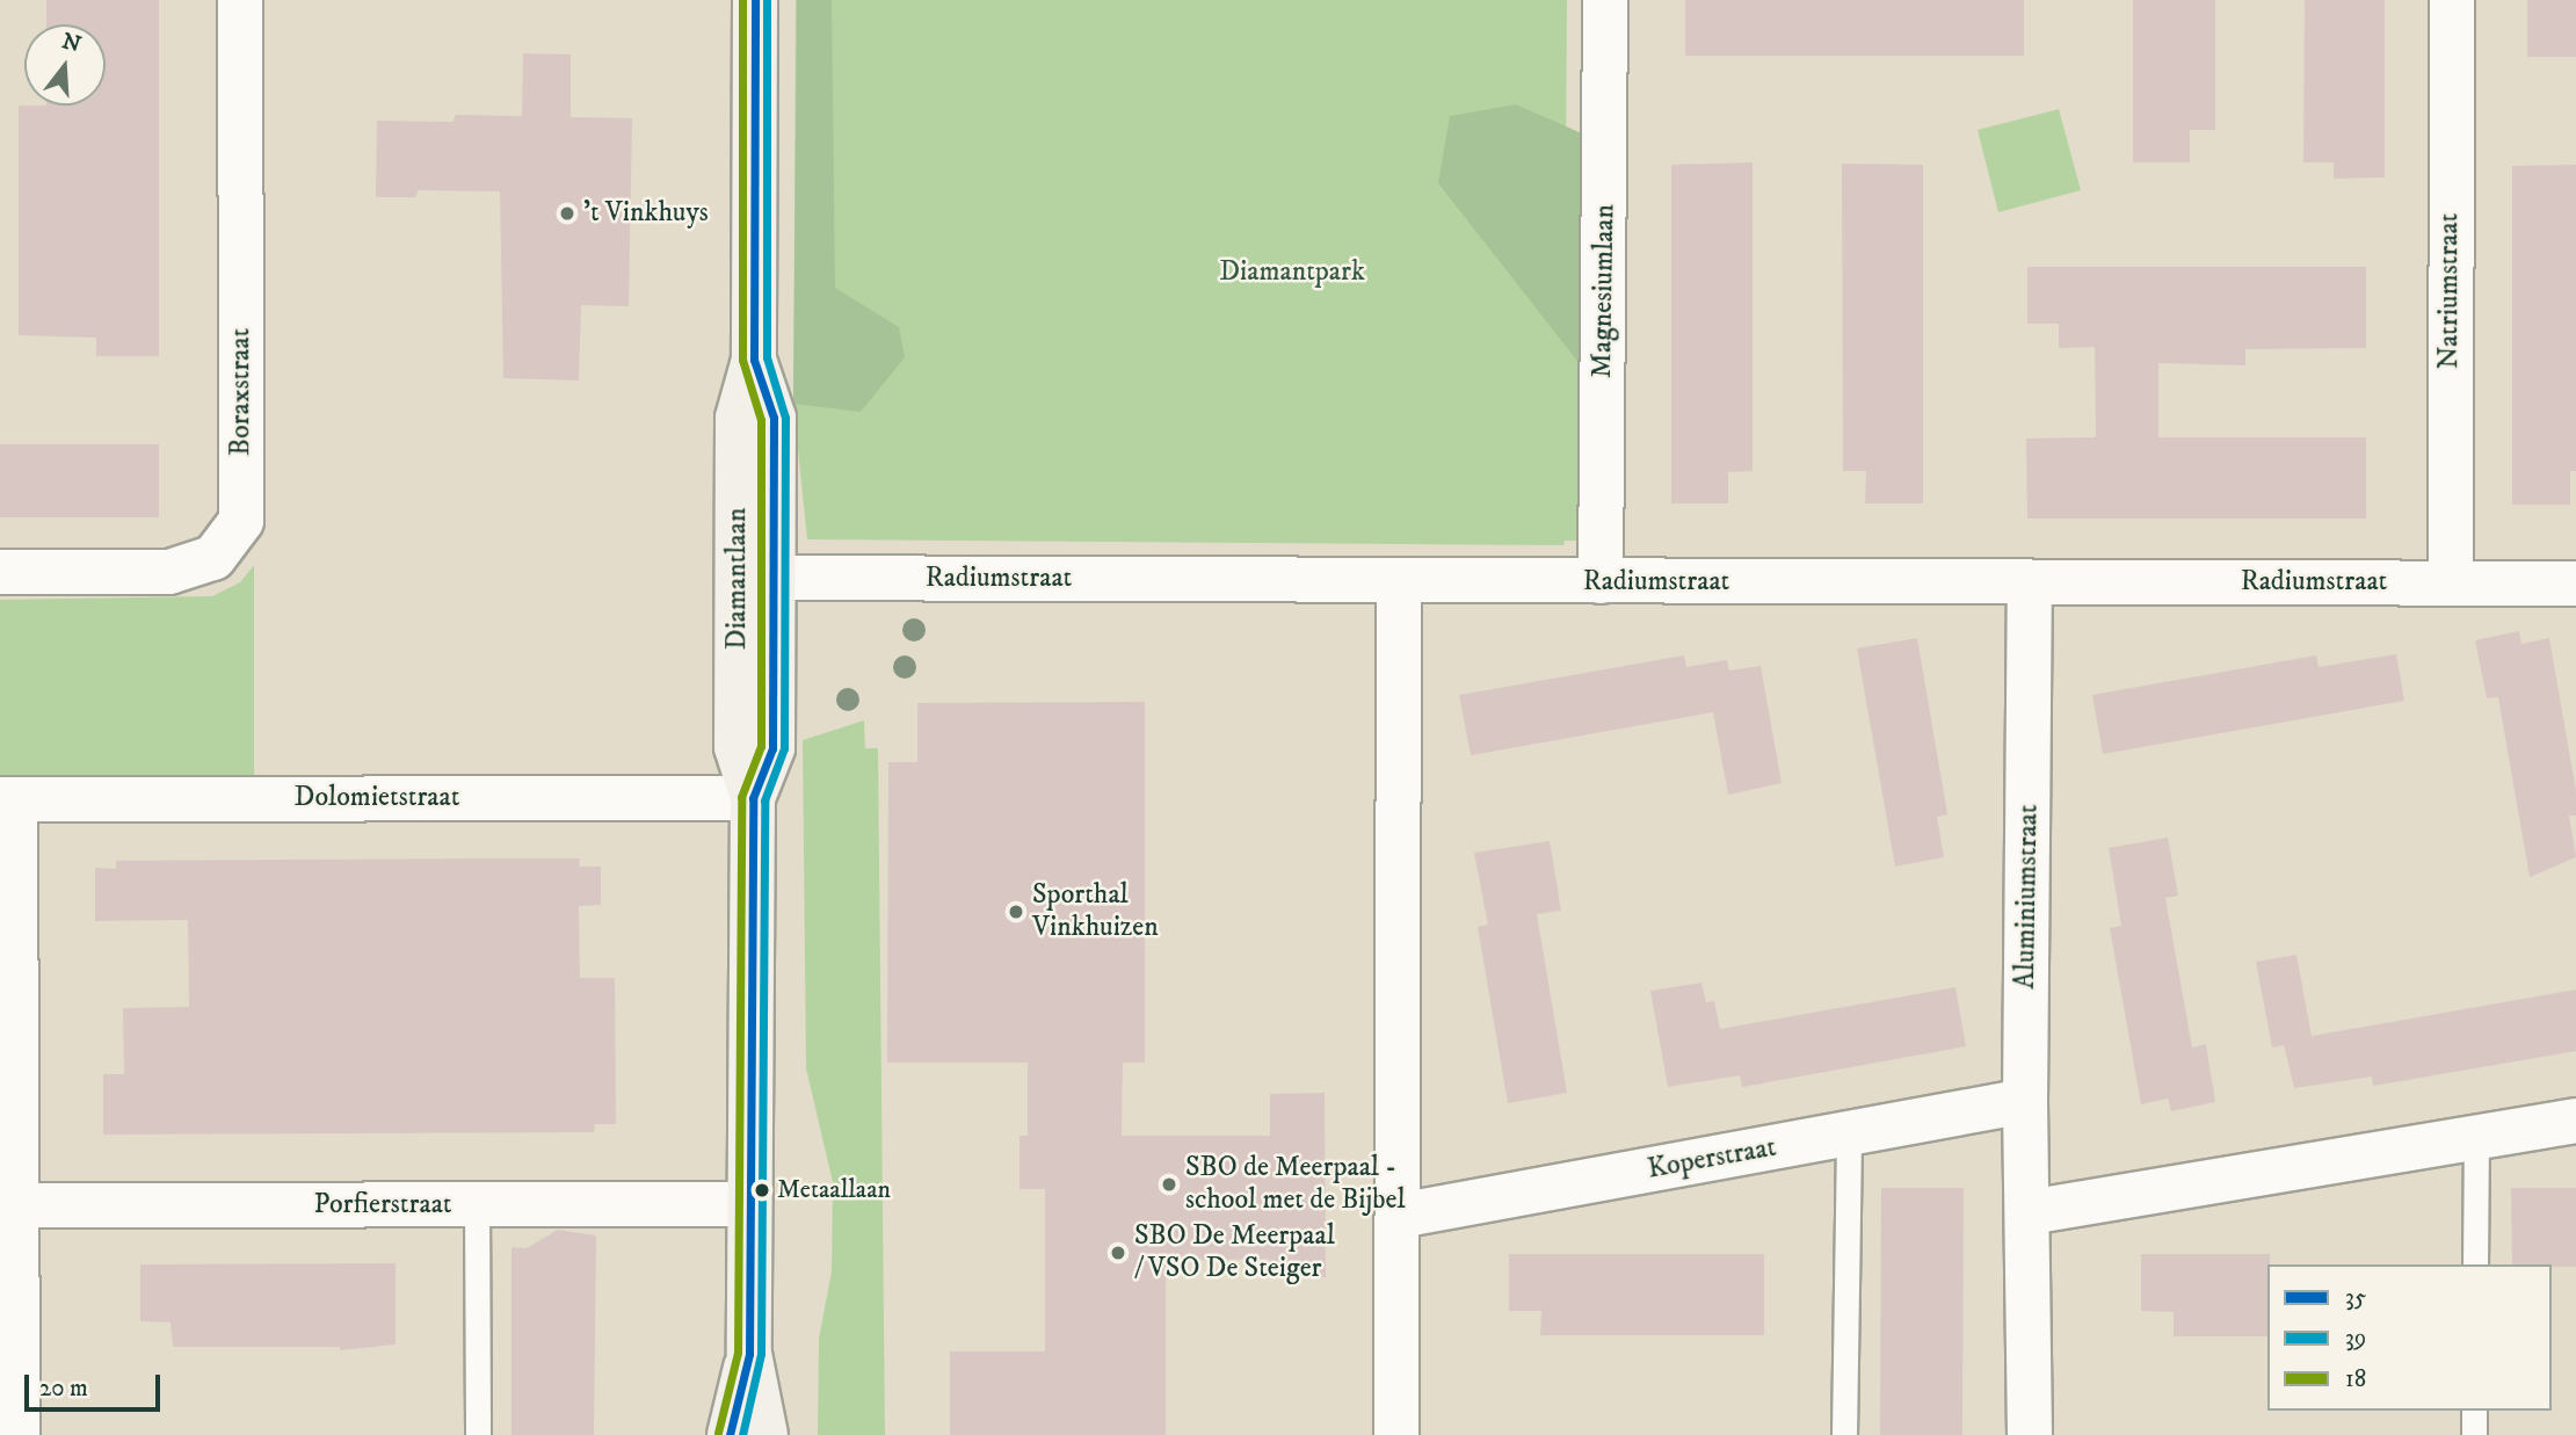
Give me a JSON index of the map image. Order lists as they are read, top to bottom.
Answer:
{
  "streets": {
    "street": [
      "Magnesiumlaan",
      "Natriumstraat",
      "Boraxstraat",
      "Diamantlaan",
      "Radiumstraat",
      "Dolomietstraat",
      "Aluminiumstraat",
      "Koperstraat",
      "Porfierstraat"
    ]
  },
  "crossings": [
    ["Magnesiumlaan", "Radiumstraat"],
    ["Natriumstraat", "Radiumstraat"],
    ["Diamantlaan", "Radiumstraat"],
    ["Diamantlaan", "Dolomietstraat"],
    ["Diamantlaan", "Porfierstraat"],
    ["Radiumstraat", "Aluminiumstraat"],
    ["Aluminiumstraat", "Koperstraat"]
  ],
  "parks": ["Diamantpark"],
  "places": [
    "'t Vinkhuys",
    "Sporthal Vinkhuizen",
    "SBO de Meerpaal - school met de Bijbel",
    "Metaallaan",
    "SBO De Meerpaal / VSO De Steiger"
  ],
  "lines": ["transit line 35", "transit line 39", "transit line 18"],
  "legend": ["35", "39", "18"],
  "scale_bar": "20 m",
  "north": "top"
}
